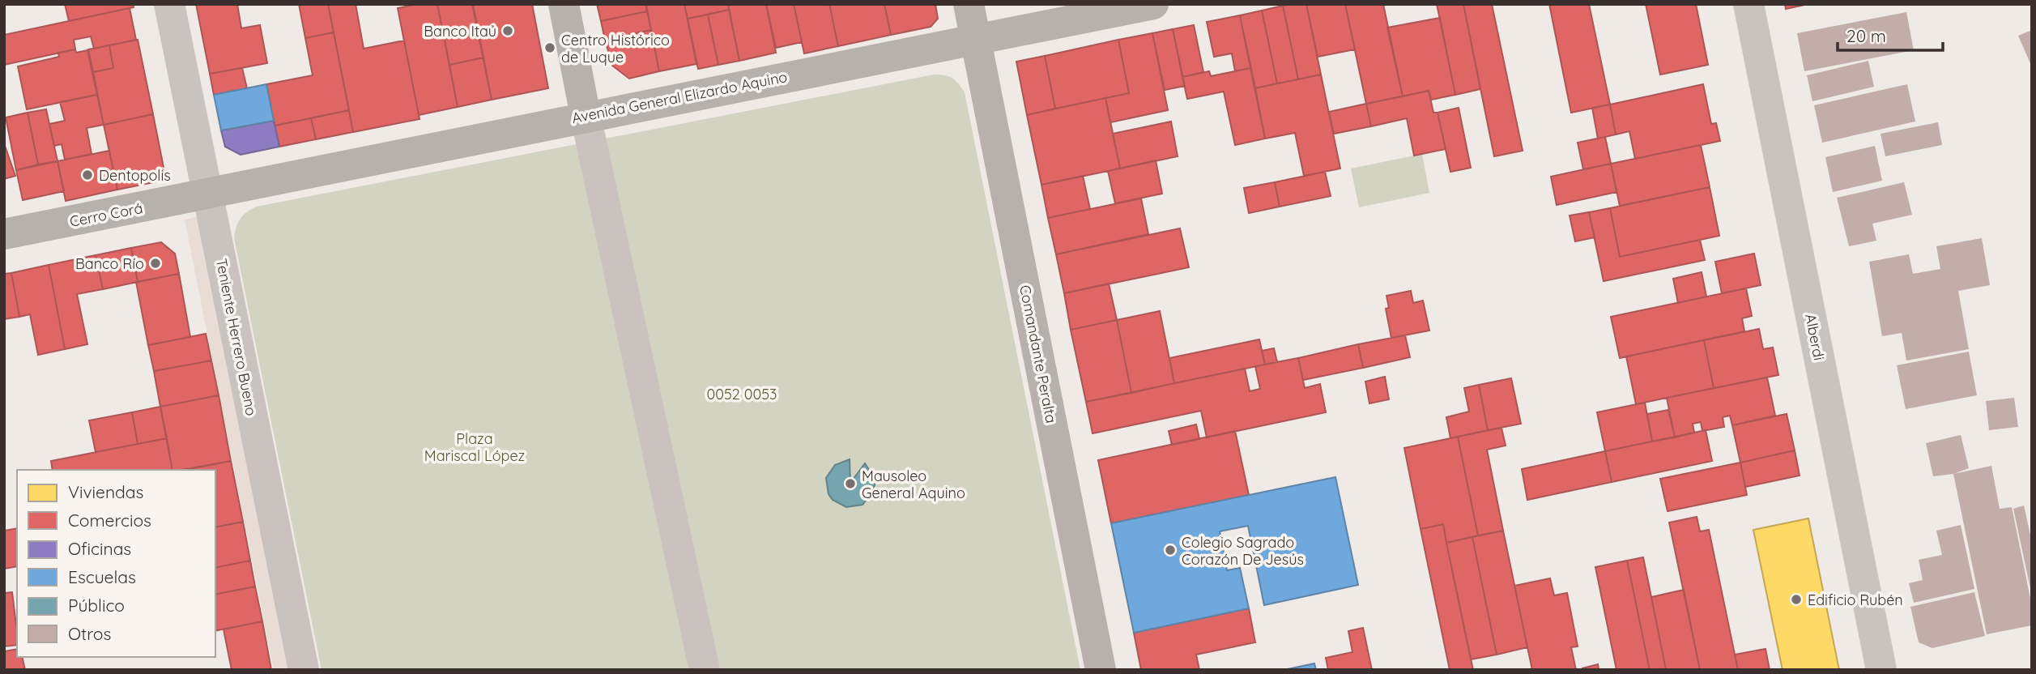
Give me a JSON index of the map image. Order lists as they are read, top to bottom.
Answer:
{
  "streets": {
    "main road": ["Avenida General Elizardo Aquino", "Cerro Corá", "Comandante Peralta"],
    "street": ["Teniente Herrero Bueno", "Alberdi"]
  },
  "crossings": [
    ["Avenida General Elizardo Aquino", "Cerro Corá"],
    ["Avenida General Elizardo Aquino", "Teniente Herrero Bueno"],
    ["Avenida General Elizardo Aquino", "Comandante Peralta"],
    ["Cerro Corá", "Teniente Herrero Bueno"]
  ],
  "parks": ["0052 0053", "Plaza Mariscal López"],
  "places": [
    "Banco Itaú",
    "Centro Histórico de Luque",
    "Dentopolis",
    "Banco Río",
    "Mausoleo General Aquino",
    "Colegio Sagrado Corazón De Jesús",
    "Edificio Rubén"
  ],
  "legend": [
    "Viviendas",
    "Comercios",
    "Oficinas",
    "Escuelas",
    "Público",
    "Otros"
  ],
  "scale_bar": "20 m"
}
